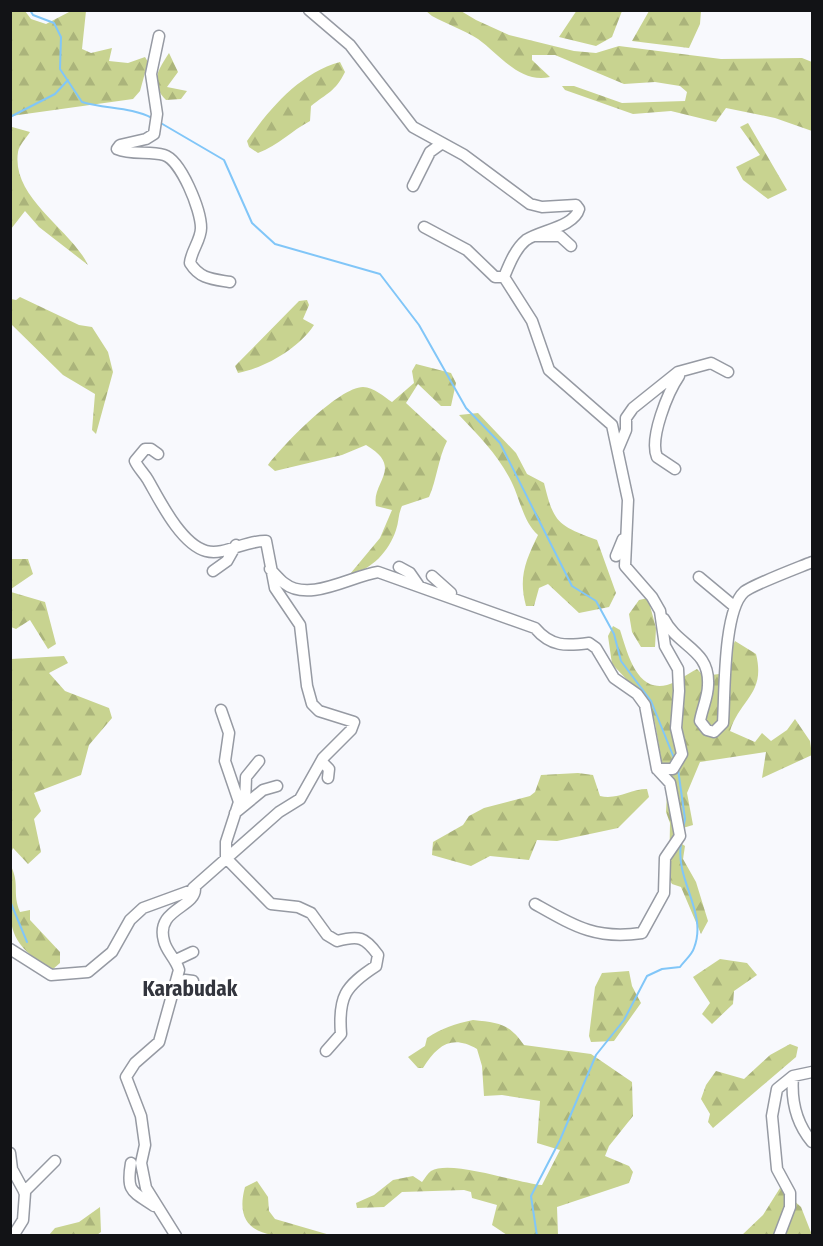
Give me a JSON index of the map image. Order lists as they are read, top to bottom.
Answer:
{
  "districts": ["Karabudak"]
}
